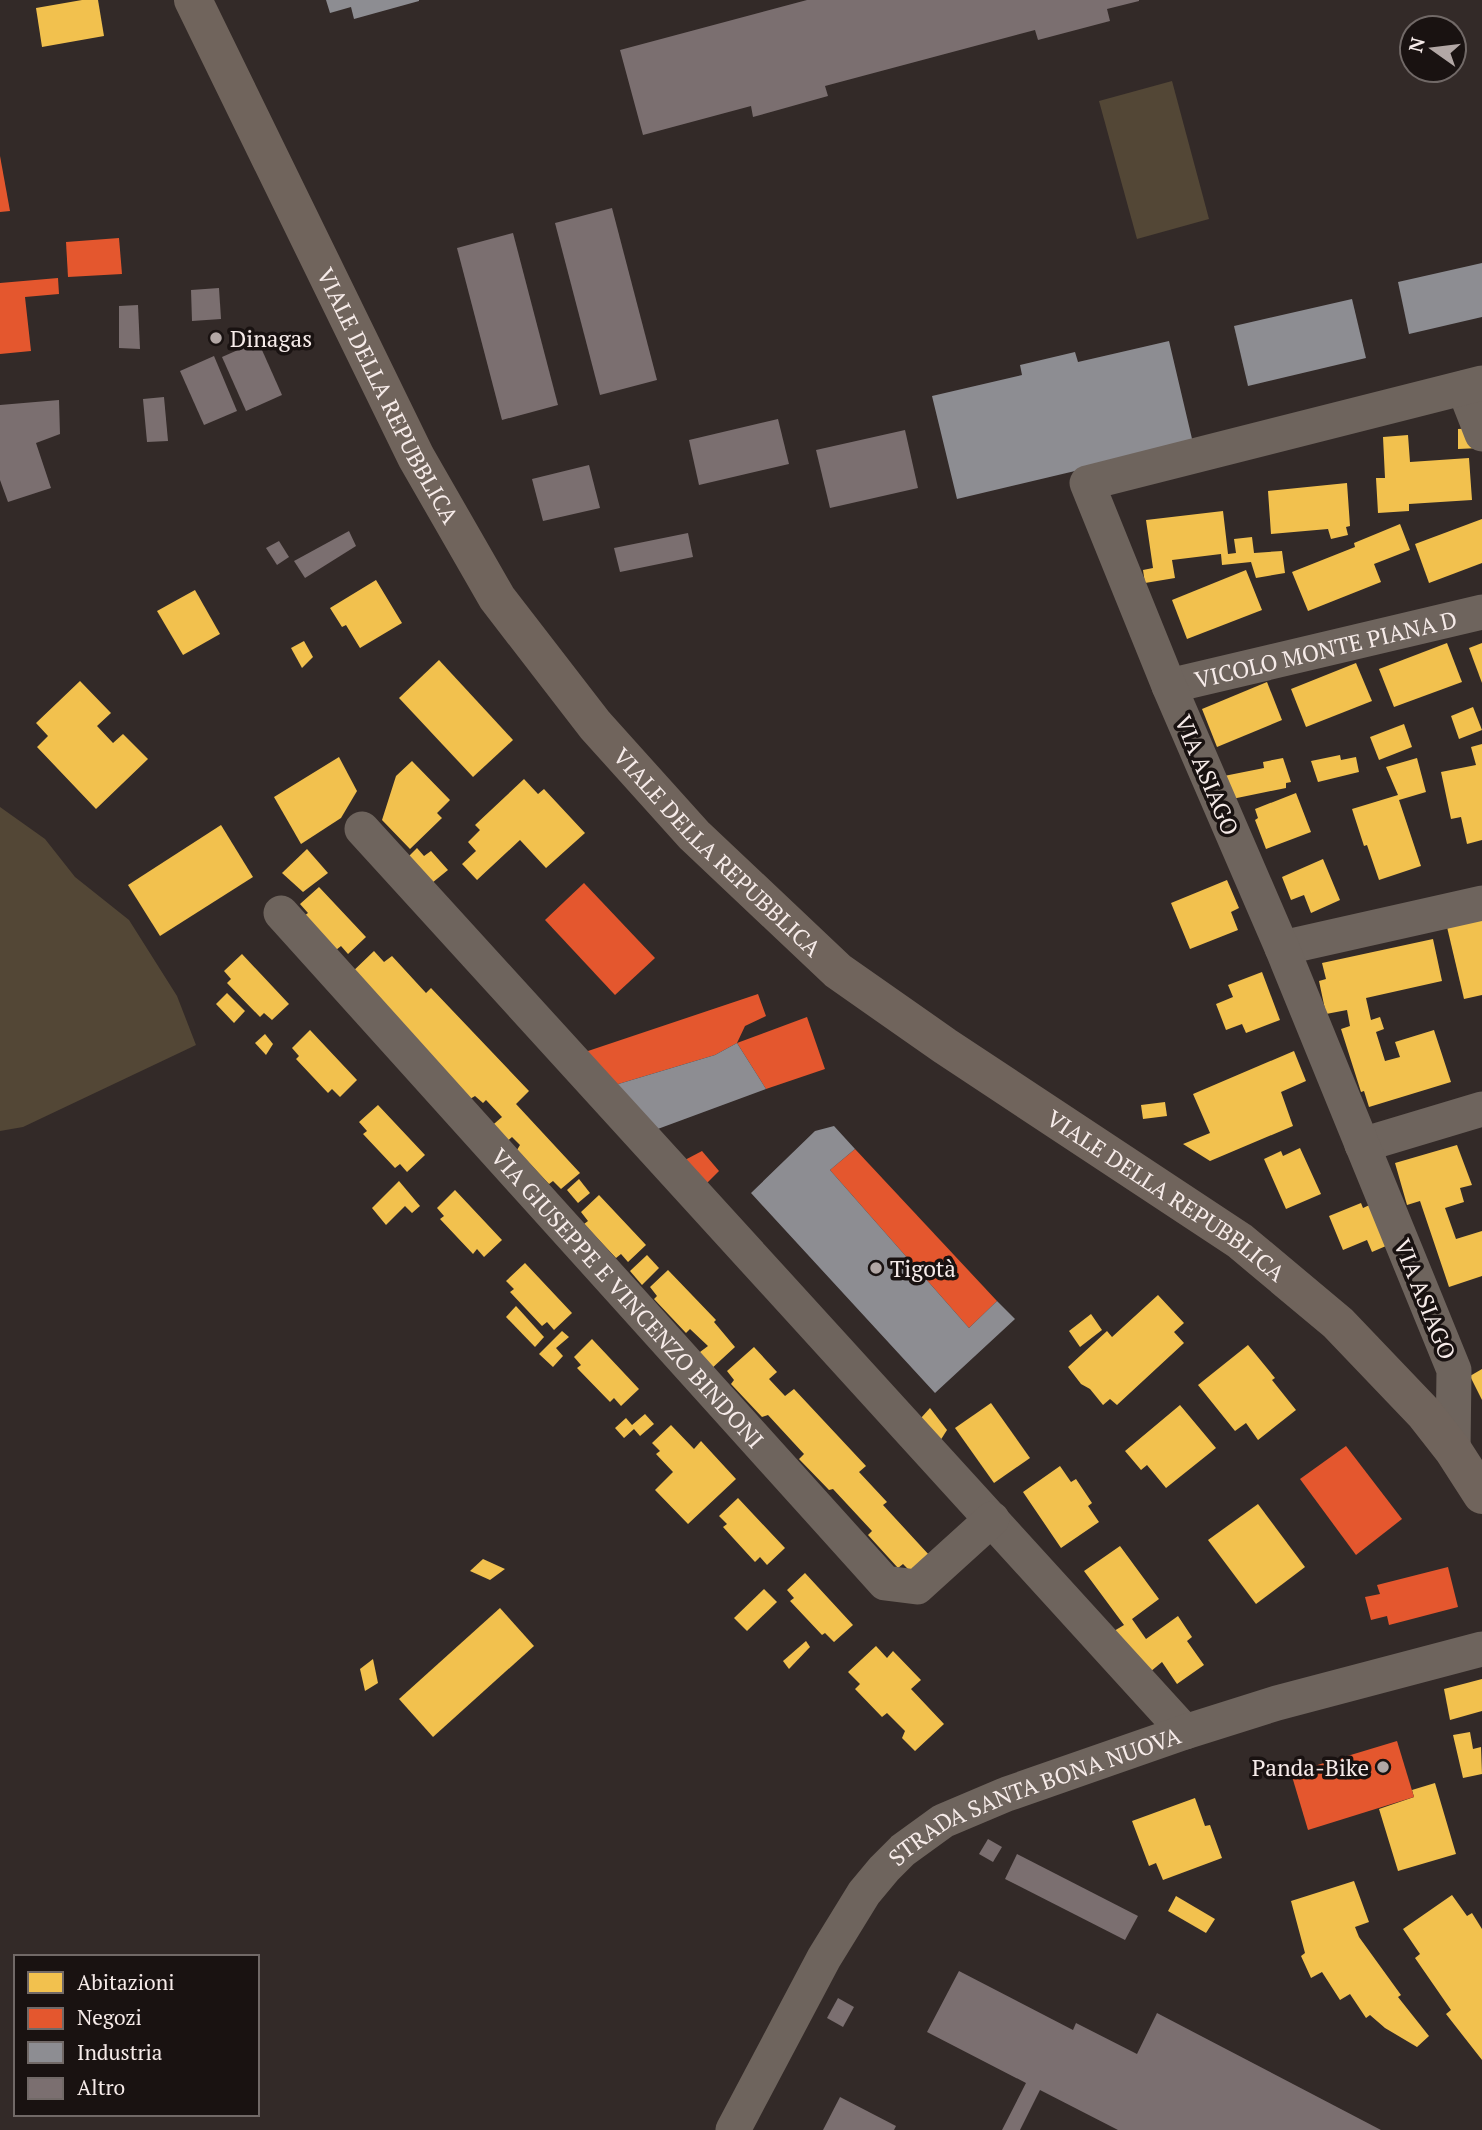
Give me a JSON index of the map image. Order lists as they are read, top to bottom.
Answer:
{
  "streets": {
    "main road": ["VIALE DELLA REPUBBLICA"],
    "street": [
      "VICOLO MONTE PIANA D",
      "VIA ASIAGO",
      "VIA GIUSEPPE E VINCENZO BINDONI",
      "STRADA SANTA BONA NUOVA"
    ]
  },
  "crossings": [
    ["VIALE DELLA REPUBBLICA", "VIA ASIAGO"],
    ["VICOLO MONTE PIANA D", "VIA ASIAGO"]
  ],
  "places": ["Dinagas", "Tigotà", "Panda-Bike"],
  "legend": [
    "Abitazioni",
    "Negozi",
    "Industria",
    "Altro"
  ],
  "north": "left"
}
